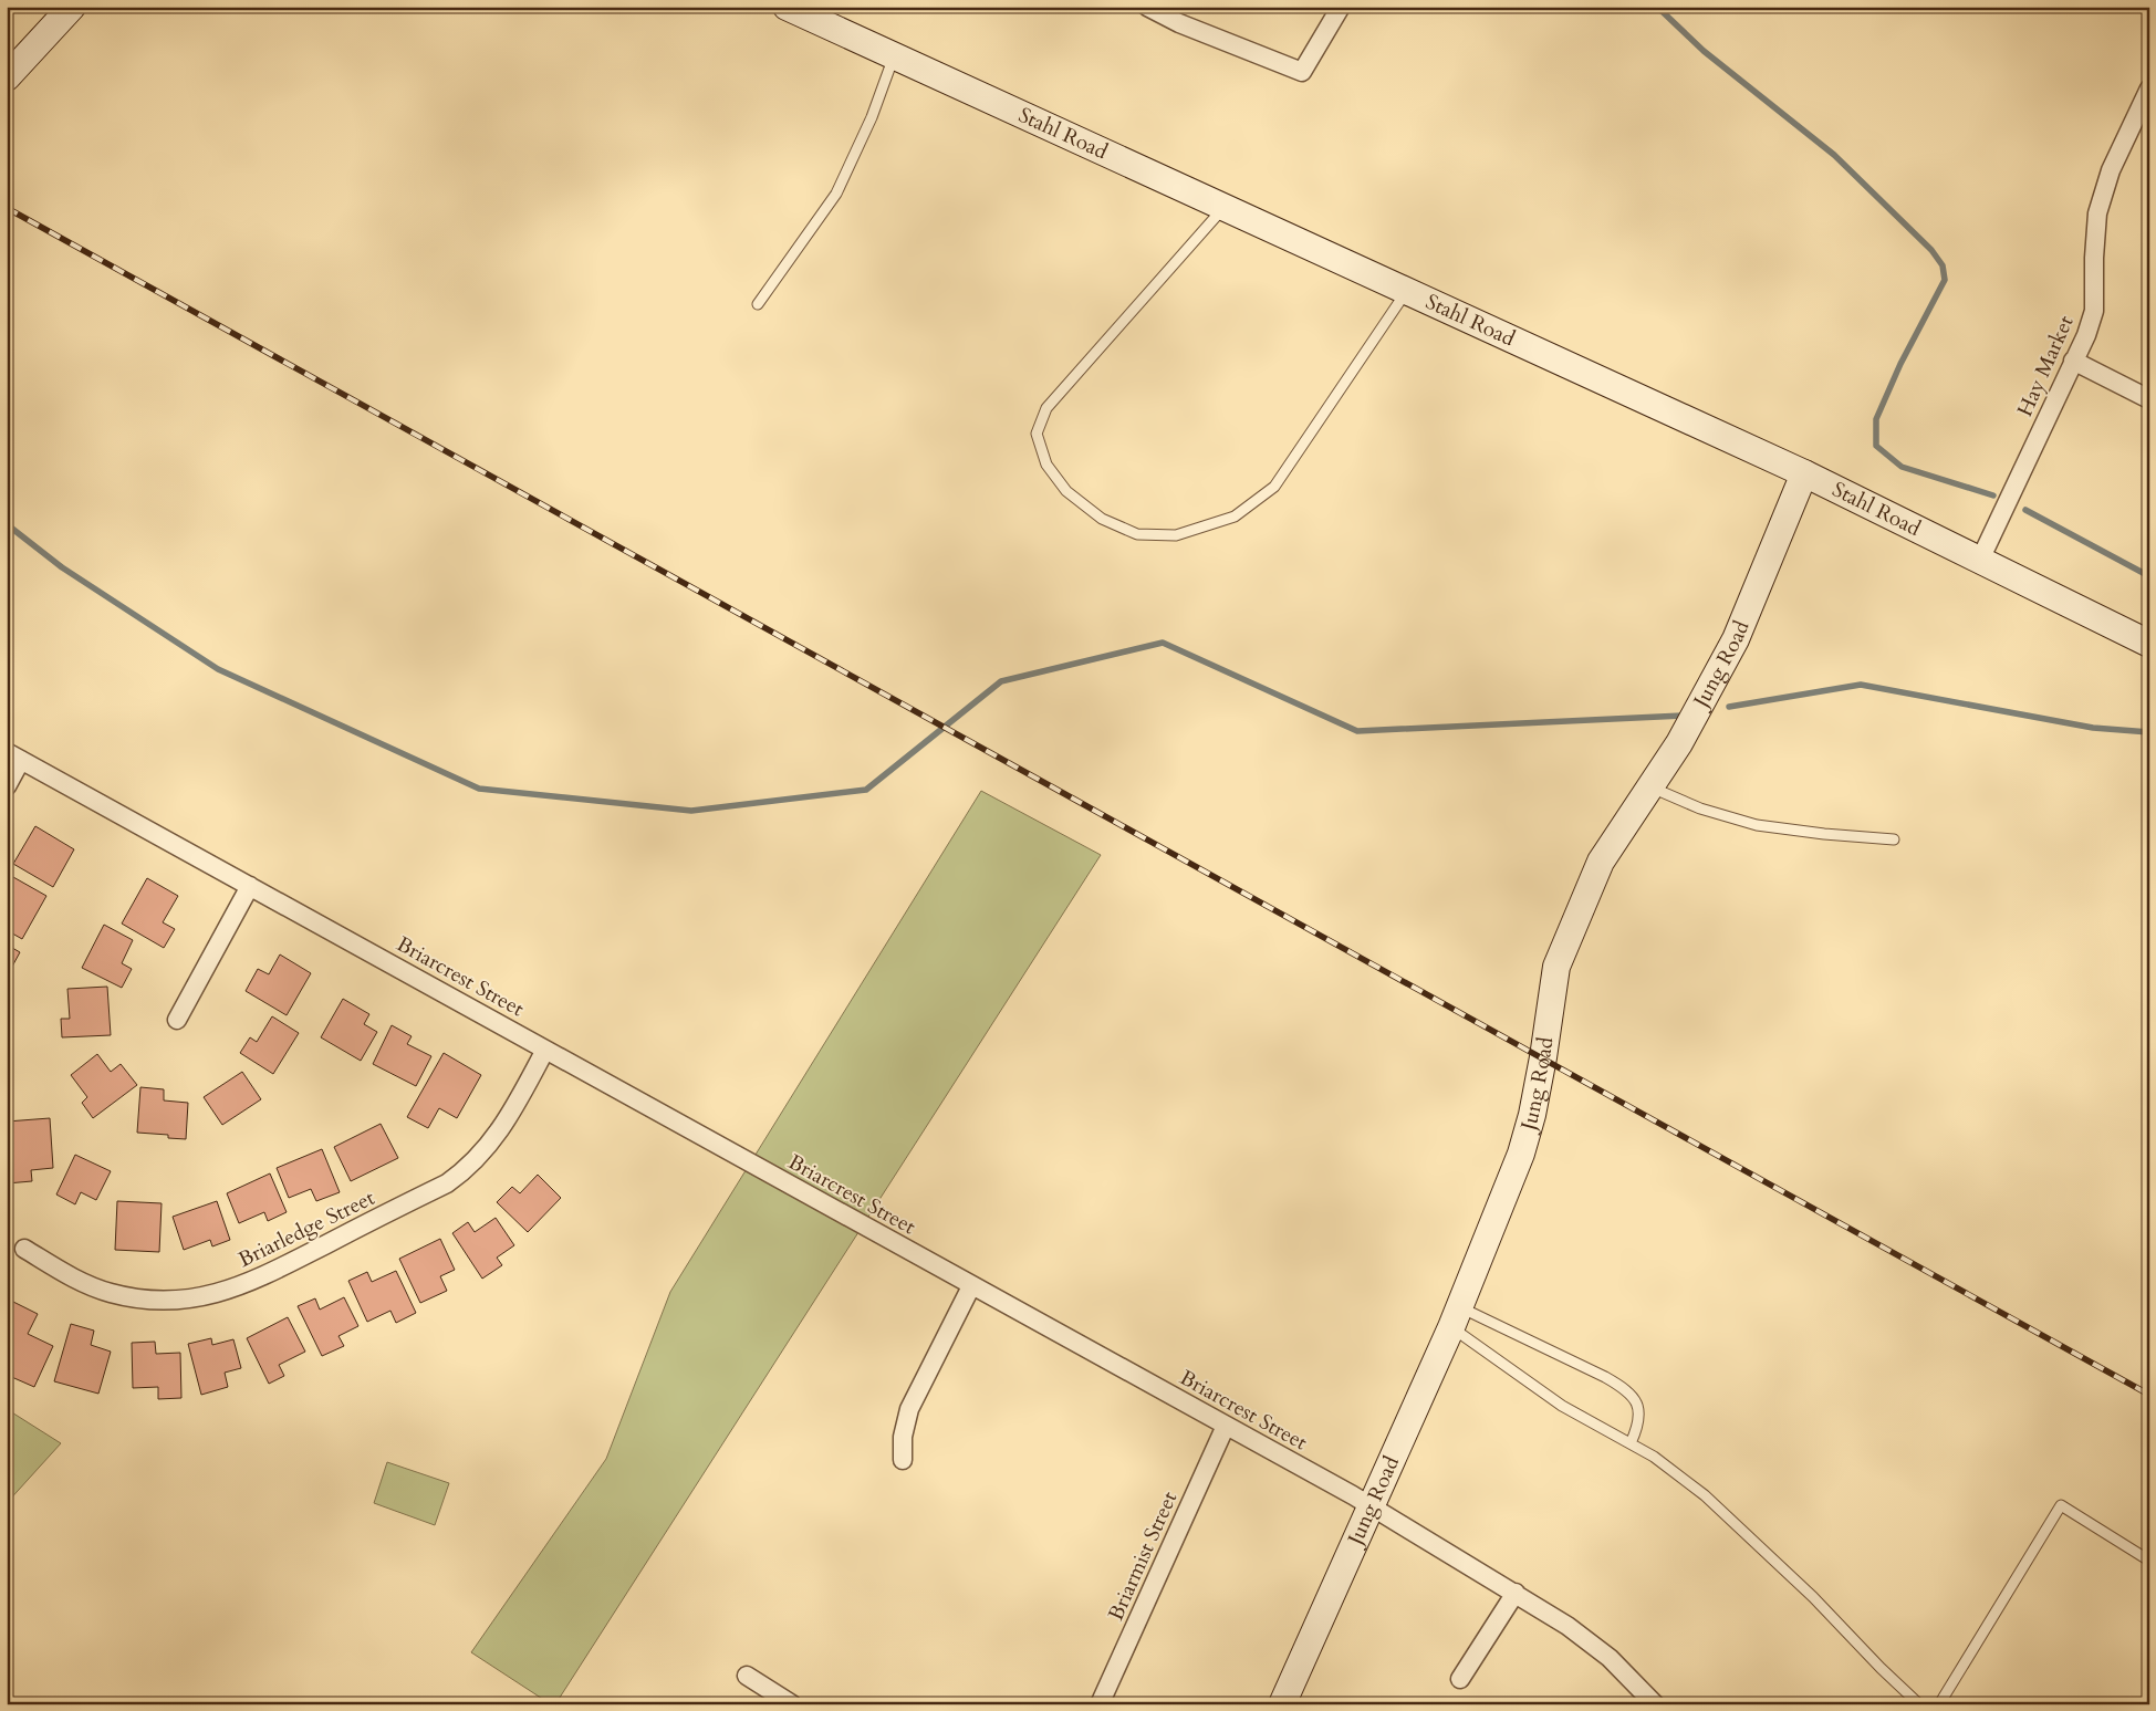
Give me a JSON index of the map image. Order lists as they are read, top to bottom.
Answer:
{
  "streets": {
    "street": [
      "Stahl Road",
      "Hay Market",
      "Jung Road",
      "Briarcrest Street",
      "Briarledge Street",
      "Briarmist Street"
    ]
  },
  "crossings": [
    ["Stahl Road", "Hay Market"],
    ["Stahl Road", "Jung Road"],
    ["Jung Road", "Briarcrest Street"],
    ["Briarcrest Street", "Briarledge Street"],
    ["Briarcrest Street", "Briarmist Street"]
  ]
}
